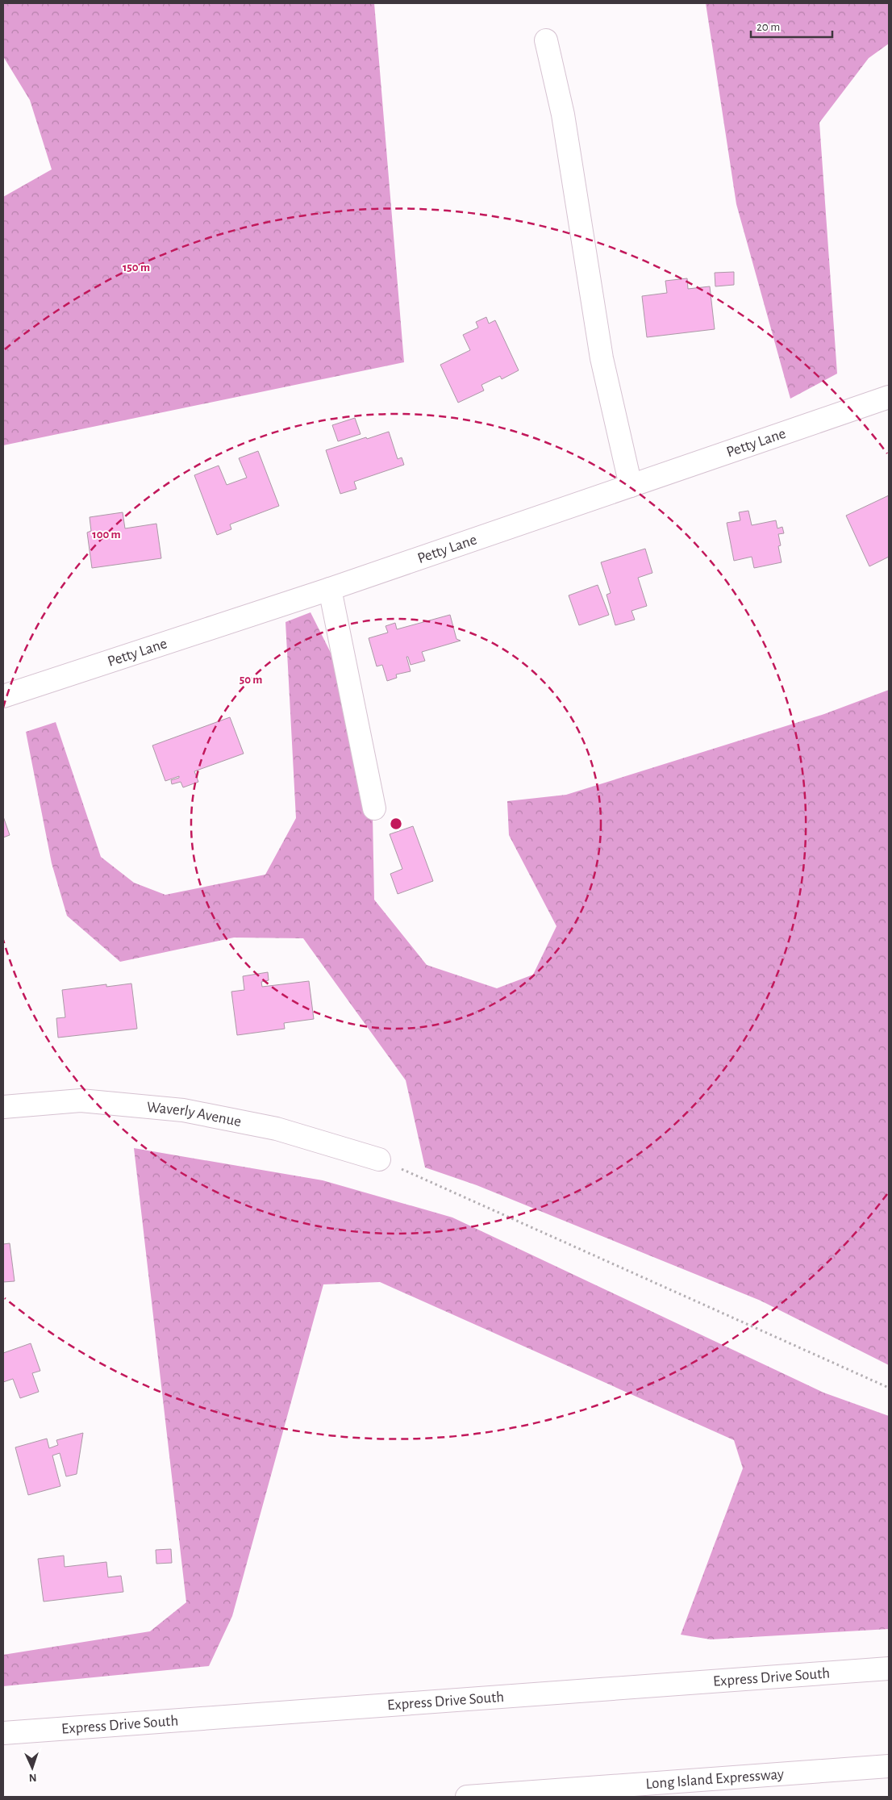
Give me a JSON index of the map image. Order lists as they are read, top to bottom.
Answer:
{
  "streets": {
    "main road": [
      "Petty Lane",
      "Waverly Avenue",
      "Express Drive South",
      "Long Island Expressway"
    ]
  },
  "scale_bar": "20 m",
  "north": "bottom",
  "rings": ["150 m", "100 m", "50 m"]
}
